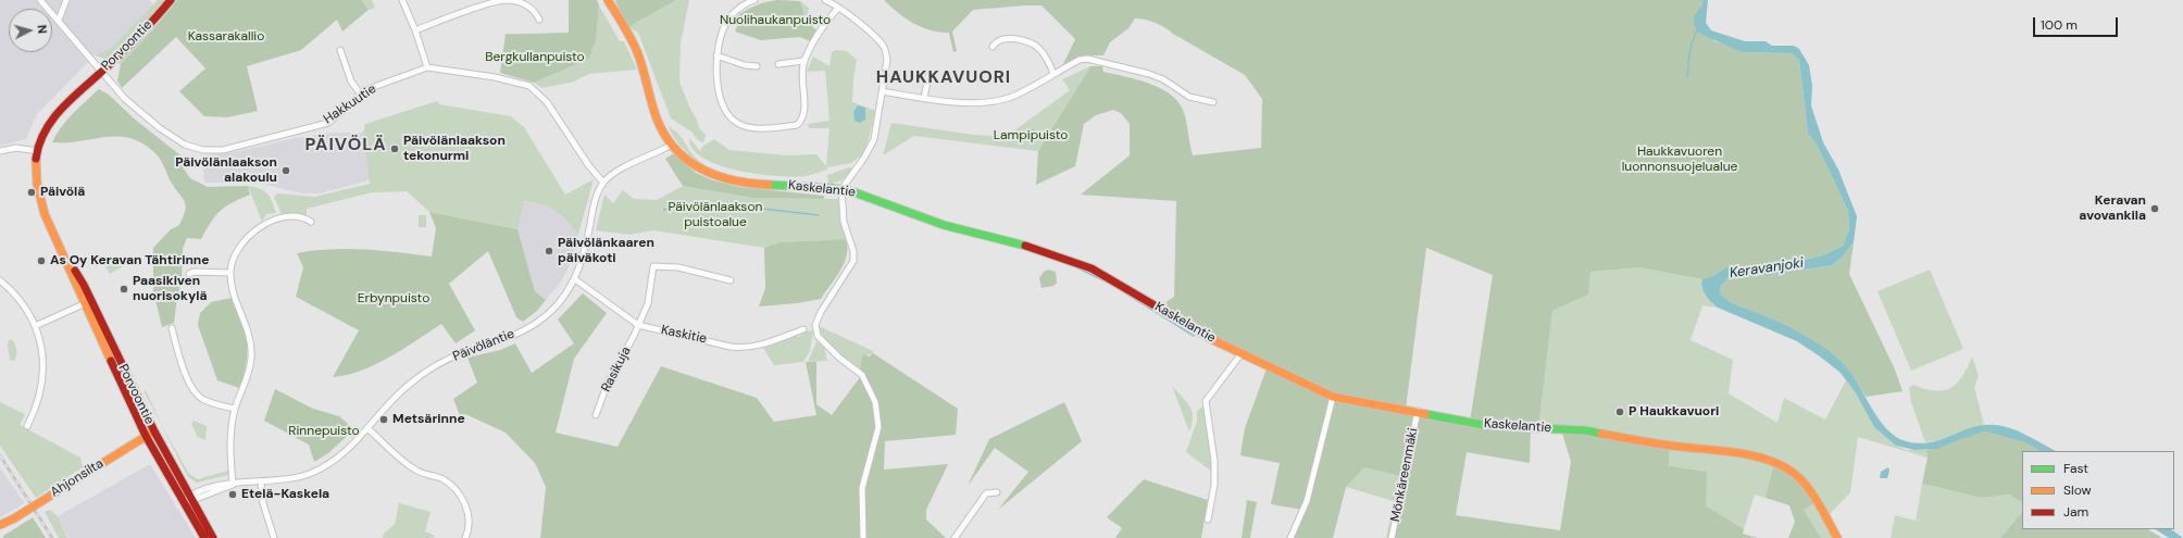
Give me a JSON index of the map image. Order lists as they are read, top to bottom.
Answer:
{
  "streets": {
    "street": [
      "Porvoontie",
      "Hakkuutie",
      "Kaskelantie",
      "Kaskitie",
      "Päivöläntie",
      "Rasikuja",
      "Mönkäreenmäki",
      "Ahjonsilta"
    ]
  },
  "crossings": [
    ["Porvoontie", "Hakkuutie"],
    ["Porvoontie", "Päivöläntie"],
    ["Porvoontie", "Ahjonsilta"],
    ["Hakkuutie", "Päivöläntie"],
    ["Kaskelantie", "Päivöläntie"],
    ["Kaskelantie", "Mönkäreenmäki"],
    ["Kaskitie", "Päivöläntie"],
    ["Kaskitie", "Rasikuja"]
  ],
  "districts": ["HAUKKAVUORI", "PÄIVÖLÄ"],
  "water": ["Keravanjoki"],
  "parks": [
    "Nuolihaukanpuisto",
    "Kassarakallio",
    "Bergkullanpuisto",
    "Lampipuisto",
    "Haukkavuoren luonnonsuojelualue",
    "Päivölänlaakson puistoalue",
    "Erbynpuisto",
    "Rinnepuisto"
  ],
  "places": [
    "Päivölänlaakson tekonurmi",
    "Päivölänlaakson alakoulu",
    "Päivölä",
    "Keravan avovankila",
    "Päivölänkaaren päiväkoti",
    "As Oy Keravan Tähtirinne",
    "Paasikiven nuorisokylä",
    "P Haukkavuori",
    "Metsärinne",
    "Etelä-Kaskela"
  ],
  "legend": ["Fast", "Slow", "Jam"],
  "scale_bar": "100 m",
  "north": "right"
}
